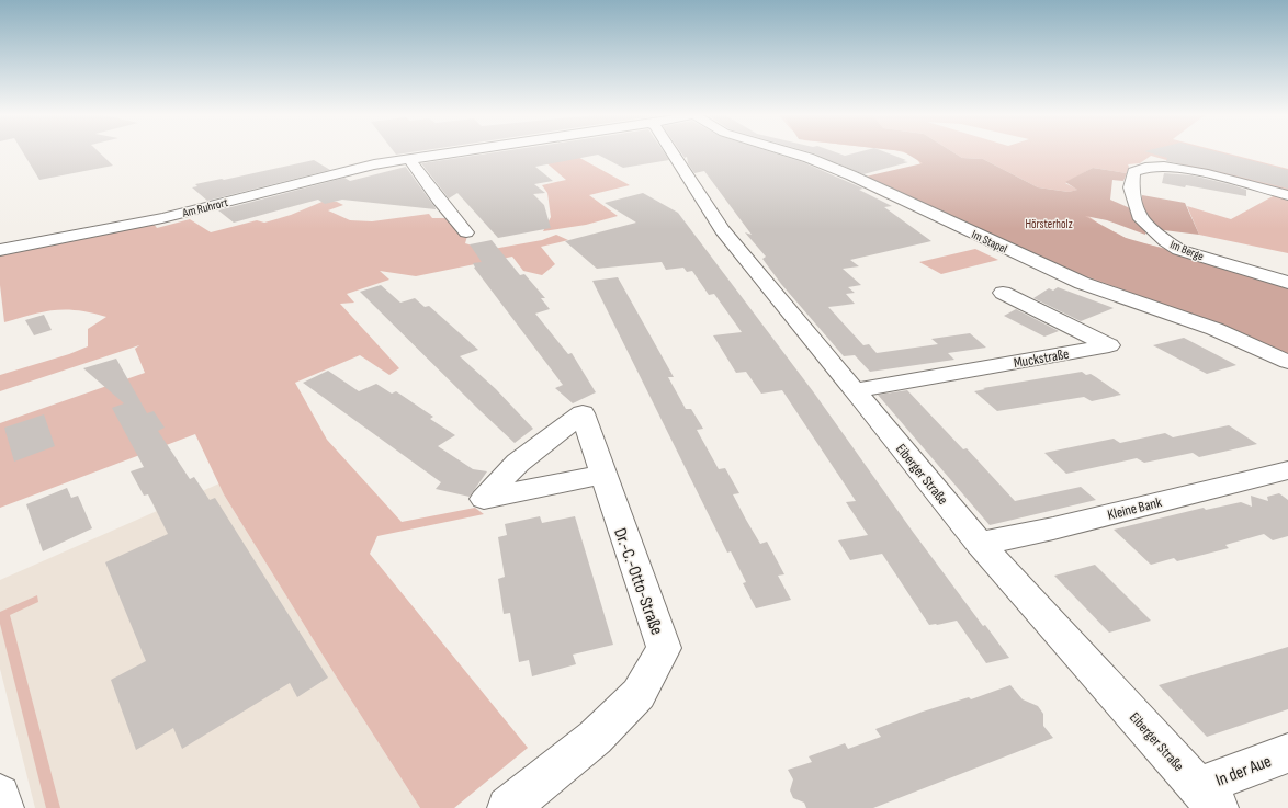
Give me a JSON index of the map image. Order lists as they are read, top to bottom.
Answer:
{
  "streets": {
    "street": [
      "Am Ruhrort",
      "Im Stapel",
      "Im Berge",
      "Muckstraße",
      "Eiberger Straße",
      "Kleine Bank",
      "Dr.-C.-Otto-Straße",
      "In der Aue"
    ]
  },
  "crossings": [
    ["Muckstraße", "Eiberger Straße"],
    ["Eiberger Straße", "Kleine Bank"],
    ["Eiberger Straße", "In der Aue"]
  ],
  "parks": ["Hörsterholz"]
}
